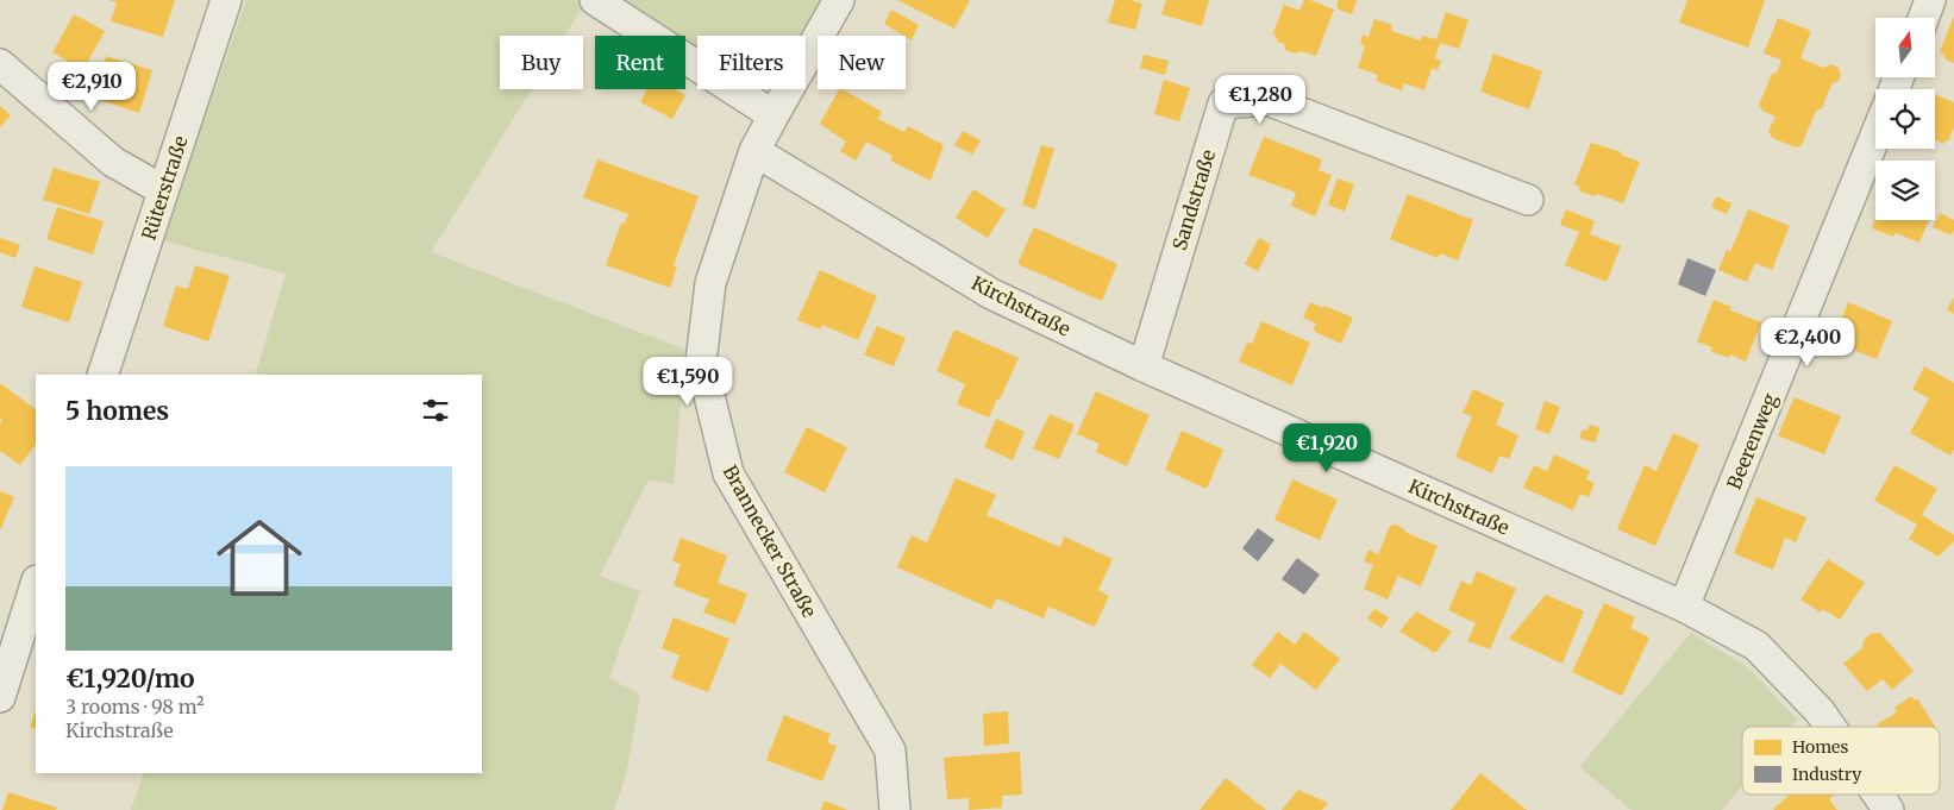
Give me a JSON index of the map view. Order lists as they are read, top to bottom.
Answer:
{
  "streets": {
    "street": [
      "Rüterstraße",
      "Sandstraße",
      "Kirchstraße",
      "Beerenweg",
      "Brannecker Straße"
    ]
  },
  "crossings": [
    ["Sandstraße", "Kirchstraße"],
    ["Kirchstraße", "Beerenweg"],
    ["Kirchstraße", "Brannecker Straße"]
  ],
  "legend": ["Homes", "Industry"],
  "north": "top",
  "page": {
    "chip": [
      "Buy",
      "Rent",
      "Filters",
      "New"
    ],
    "price": [
      "€2,910",
      "€1,280",
      "€2,400",
      "€1,590",
      "€1,920"
    ],
    "heading": "5 homes",
    "list": [
      {
        "name": "€1,920/mo",
        "note": "3 rooms · 98 m² · Kirchstraße"
      }
    ]
  }
}
